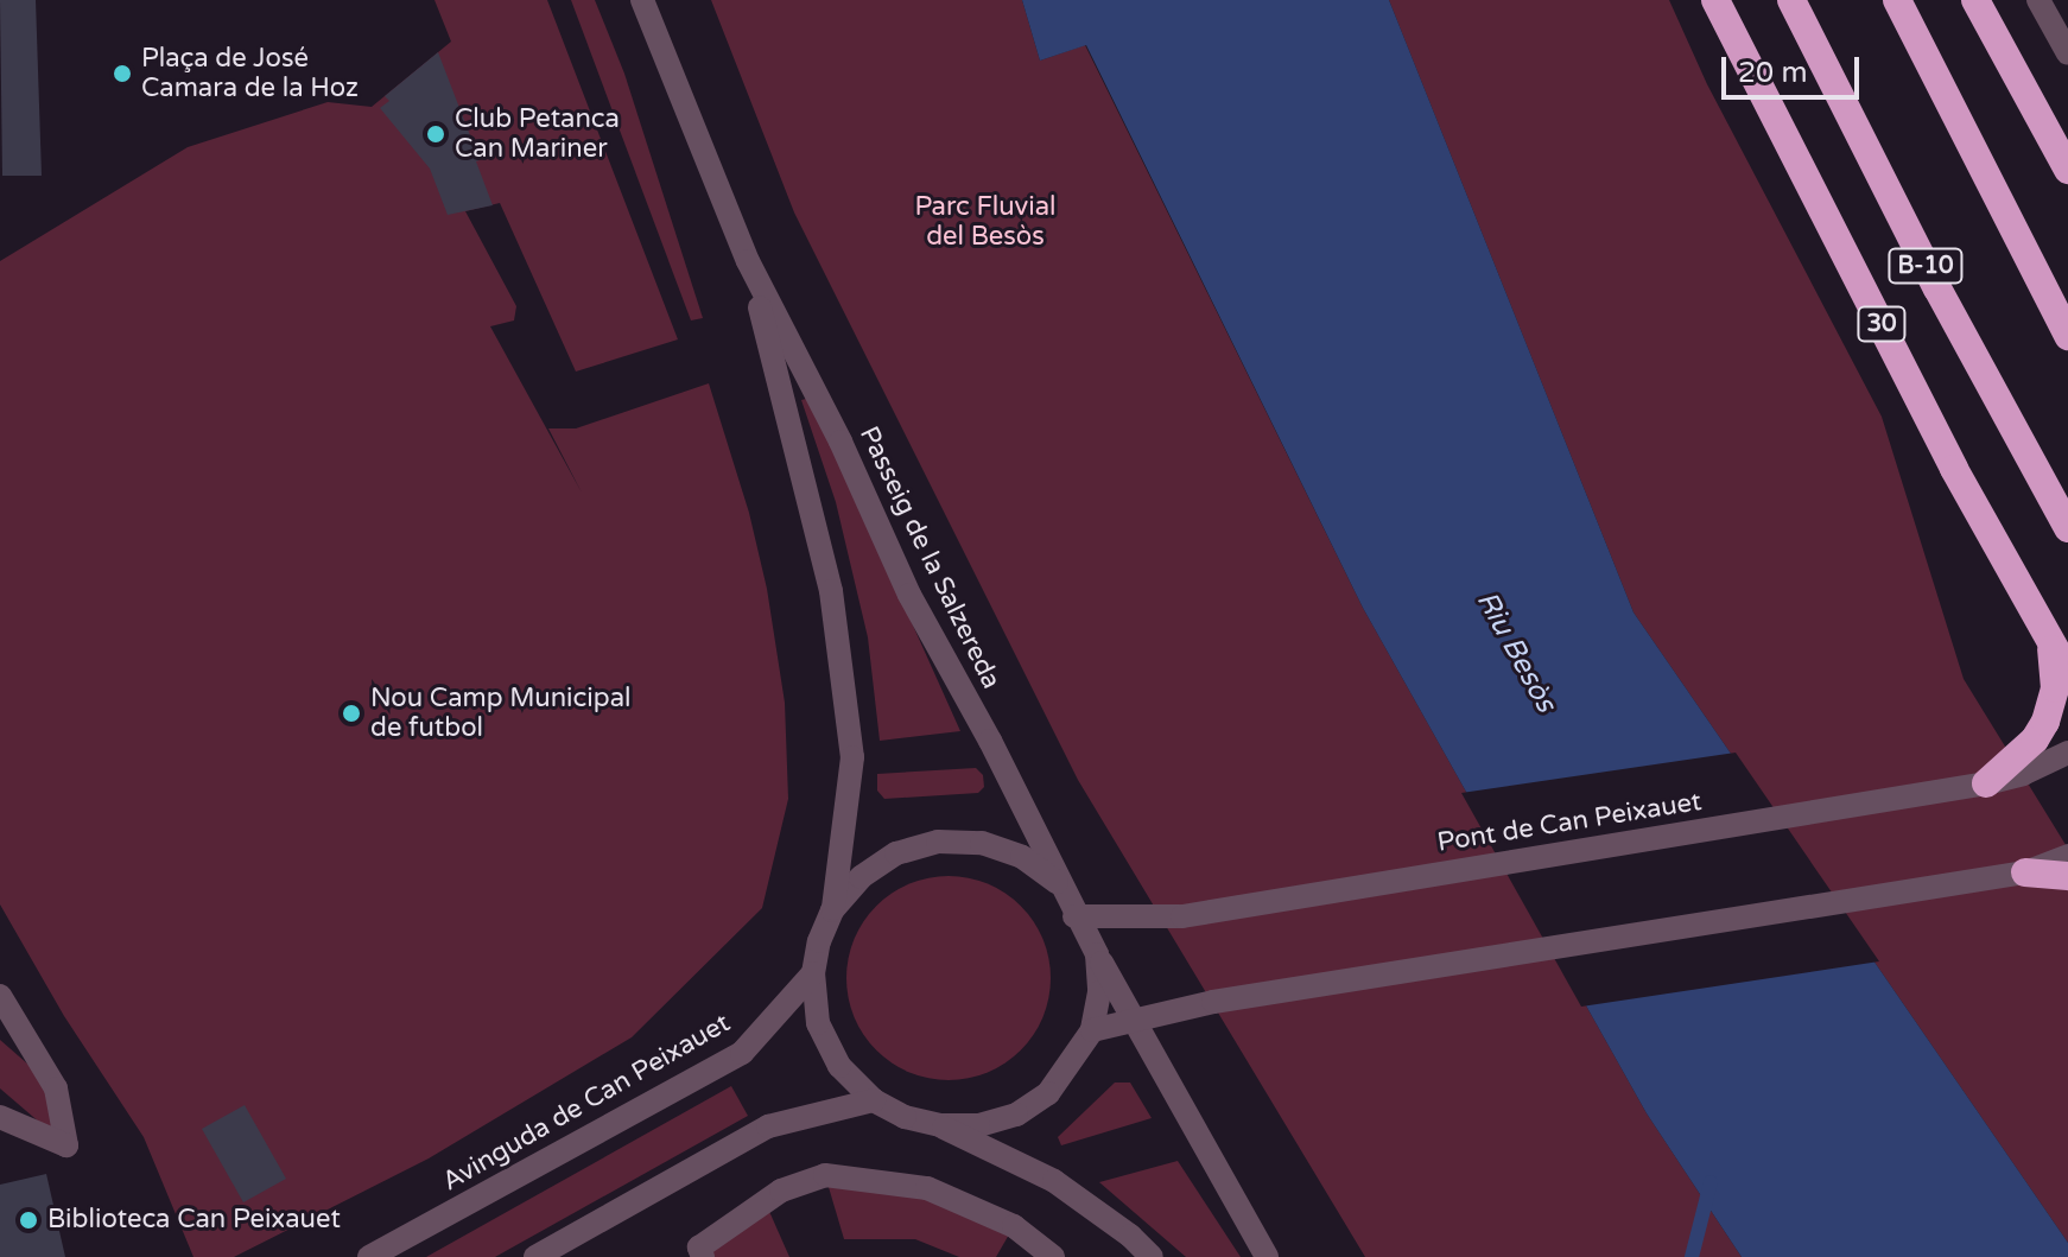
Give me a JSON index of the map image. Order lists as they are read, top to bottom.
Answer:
{
  "streets": {
    "highway": ["B-10", "30"],
    "street": ["Passeig de la Salzereda", "Pont de Can Peixauet", "Avinguda de Can Peixauet"]
  },
  "crossings": [
    ["Passeig de la Salzereda", "Pont de Can Peixauet"],
    ["Passeig de la Salzereda", "Avinguda de Can Peixauet"],
    ["Pont de Can Peixauet", "Avinguda de Can Peixauet"]
  ],
  "water": ["Riu Besòs"],
  "parks": ["Parc Fluvial del Besòs"],
  "places": [
    "Plaça de José Camara de la Hoz",
    "Club Petanca Can Mariner",
    "Nou Camp Municipal de futbol",
    "Biblioteca Can Peixauet"
  ],
  "scale_bar": "20 m"
}
